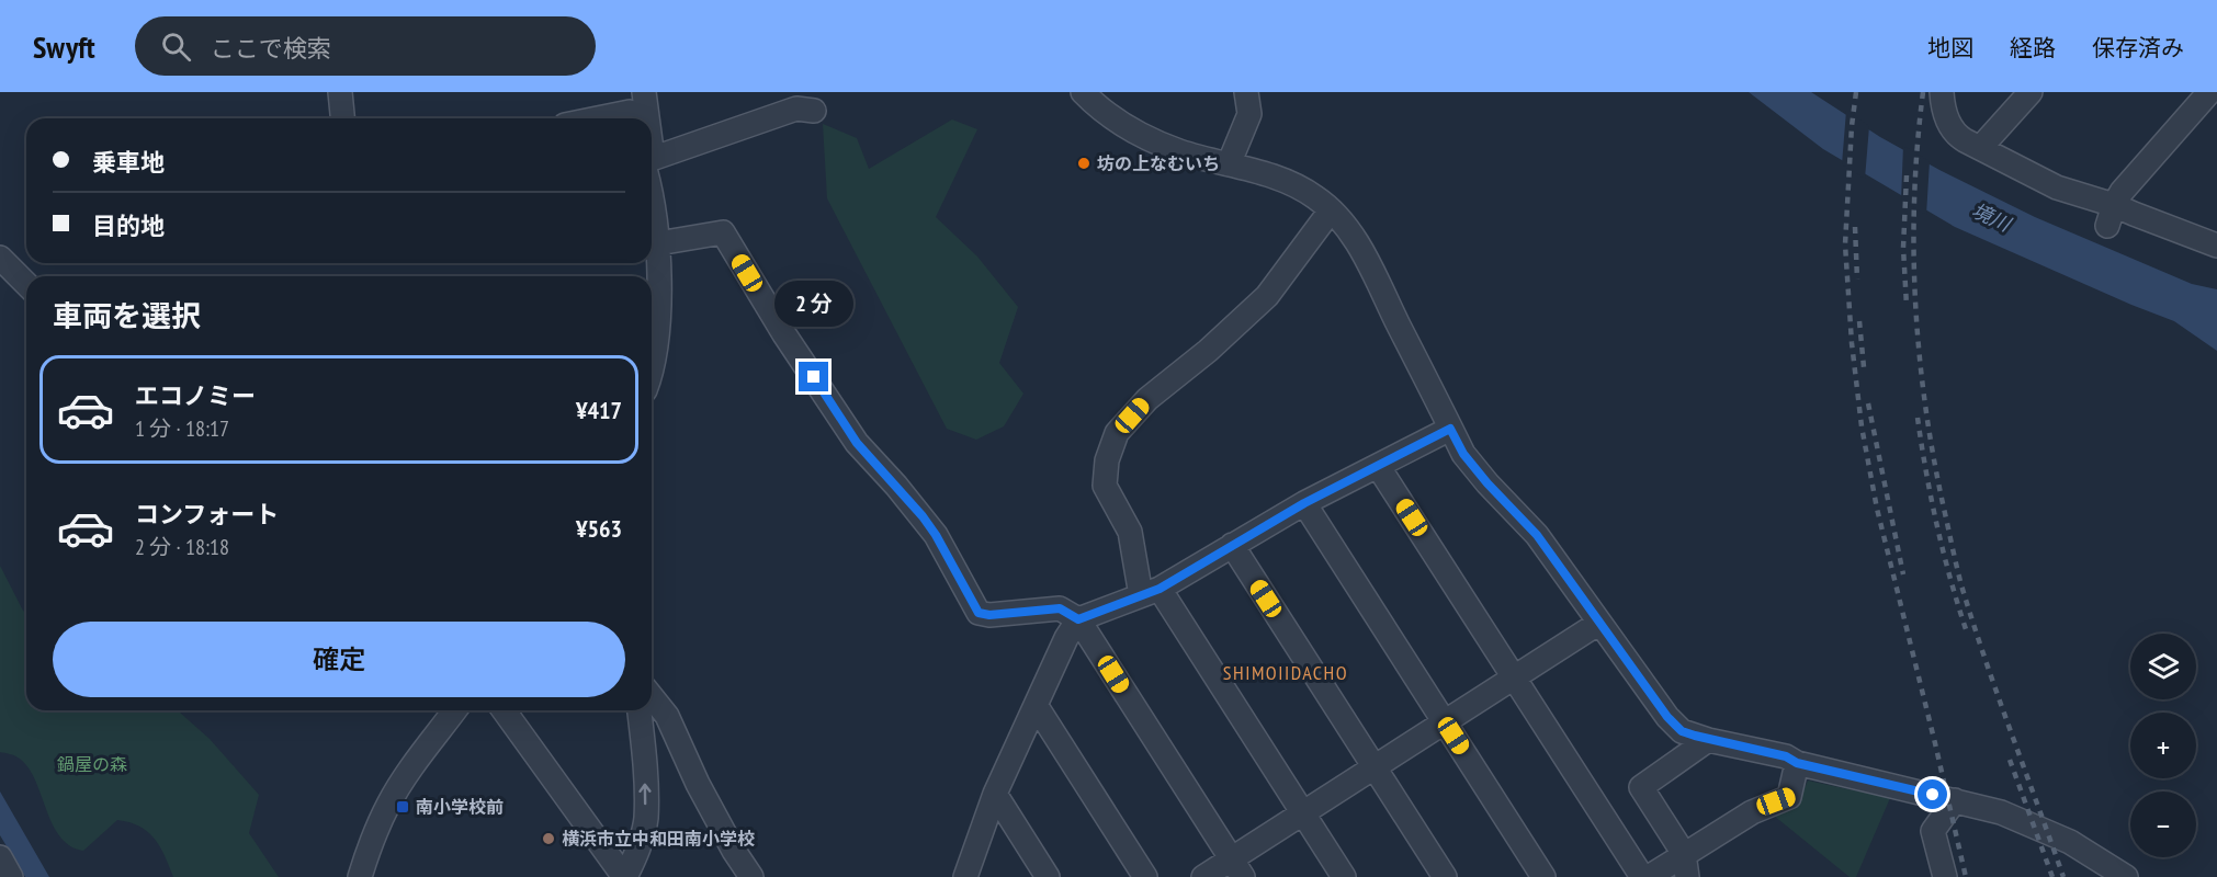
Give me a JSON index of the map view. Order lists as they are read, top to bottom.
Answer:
{
  "districts": ["SHIMOIIDACHO"],
  "water": ["境川"],
  "parks": ["鍋屋の森"],
  "places": {
    "other": ["坊の上なむいち", "横浜市立中和田南小学校"],
    "transit": ["南小学校前"]
  },
  "page": {
    "header": "Swyft",
    "search": "ここで検索",
    "nav": ["地図", "経路", "保存済み"],
    "banner": ["乗車地", "目的地"],
    "heading": "車両を選択",
    "bubble": "2 分",
    "list": [
      {
        "name": "エコノミー",
        "note": "1 分 · 18:17",
        "value": "¥417"
      },
      {
        "name": "コンフォート",
        "note": "2 分 · 18:18",
        "value": "¥563"
      }
    ],
    "buttons": "確定",
    "map_buttons": ["+", "−"]
  }
}
